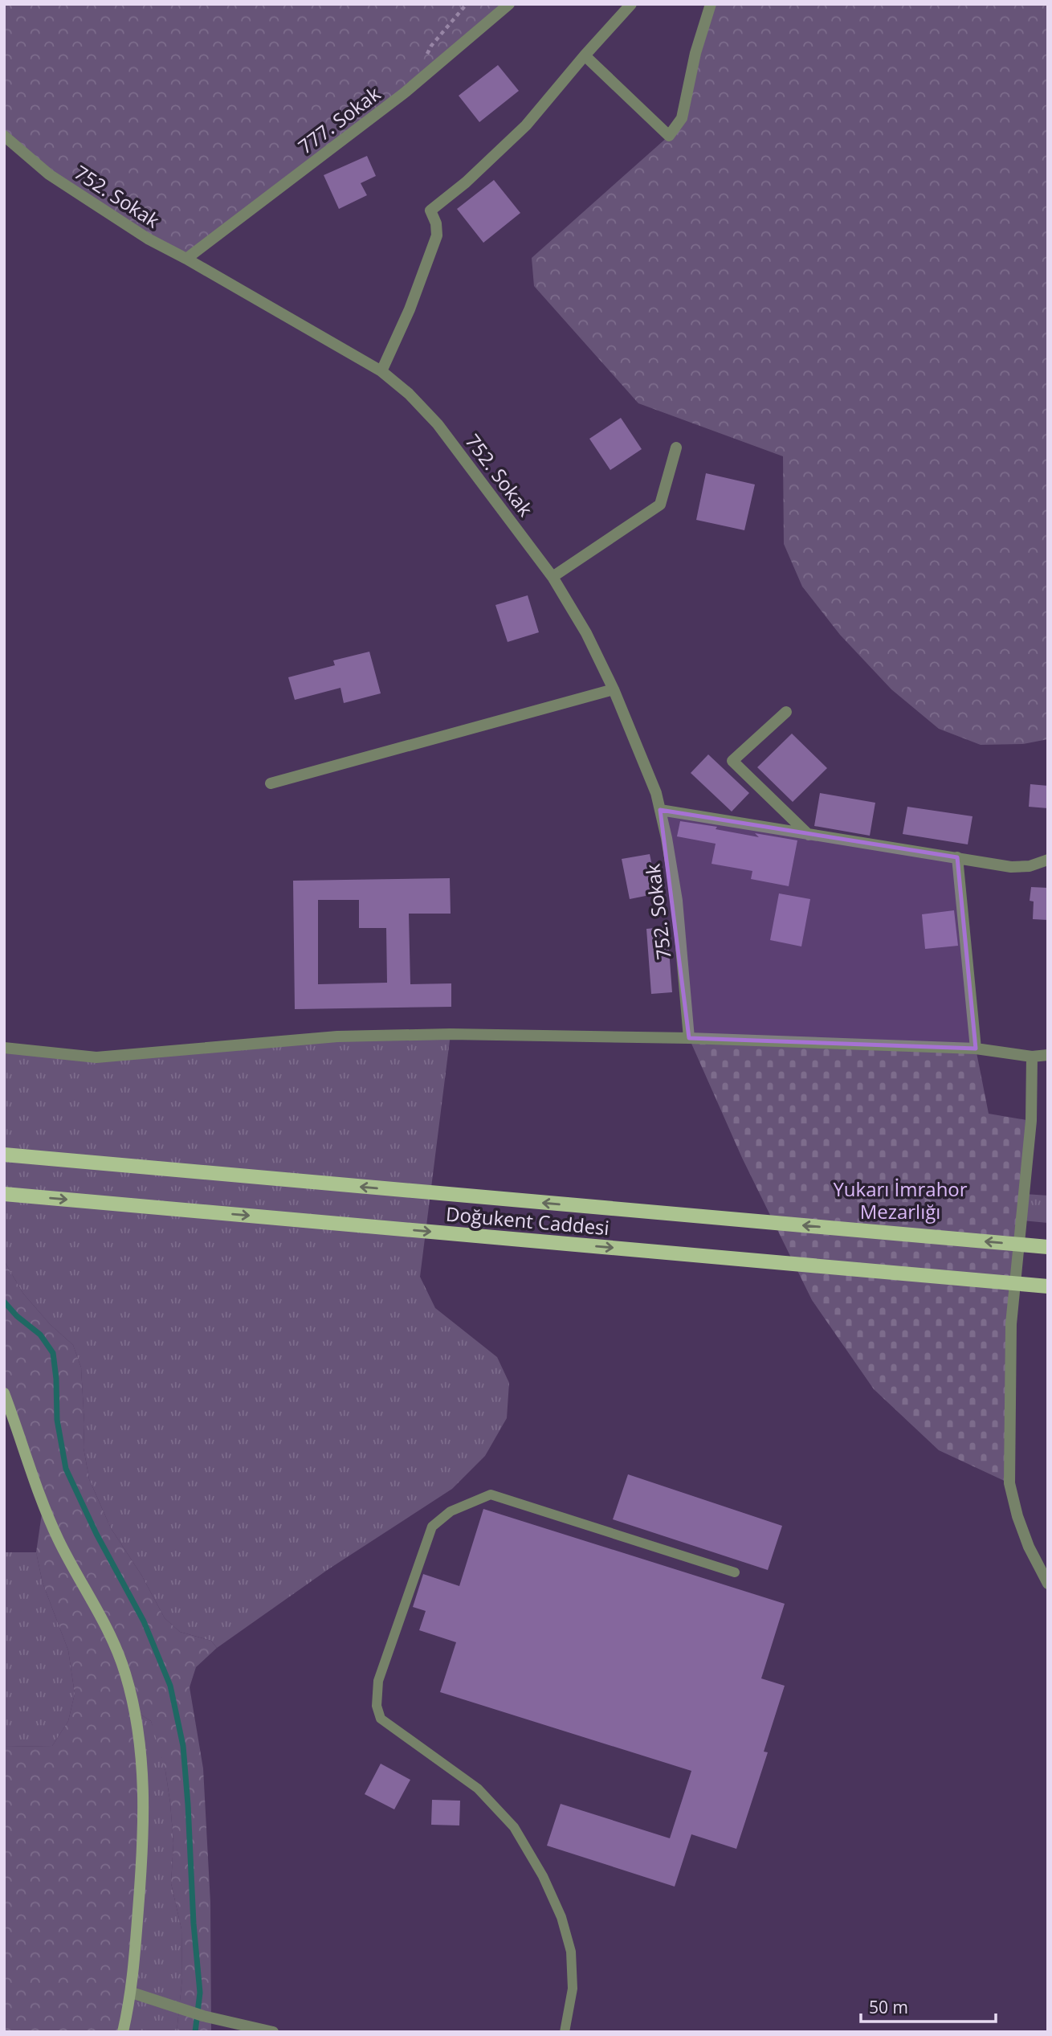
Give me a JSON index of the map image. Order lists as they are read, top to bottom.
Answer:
{
  "streets": {
    "main road": ["Doğukent Caddesi"],
    "street": ["777. Sokak", "752. Sokak"]
  },
  "crossings": [
    ["777. Sokak", "752. Sokak"]
  ],
  "parks": ["Yukarı İmrahor Mezarlığı"],
  "scale_bar": "50 m"
}
